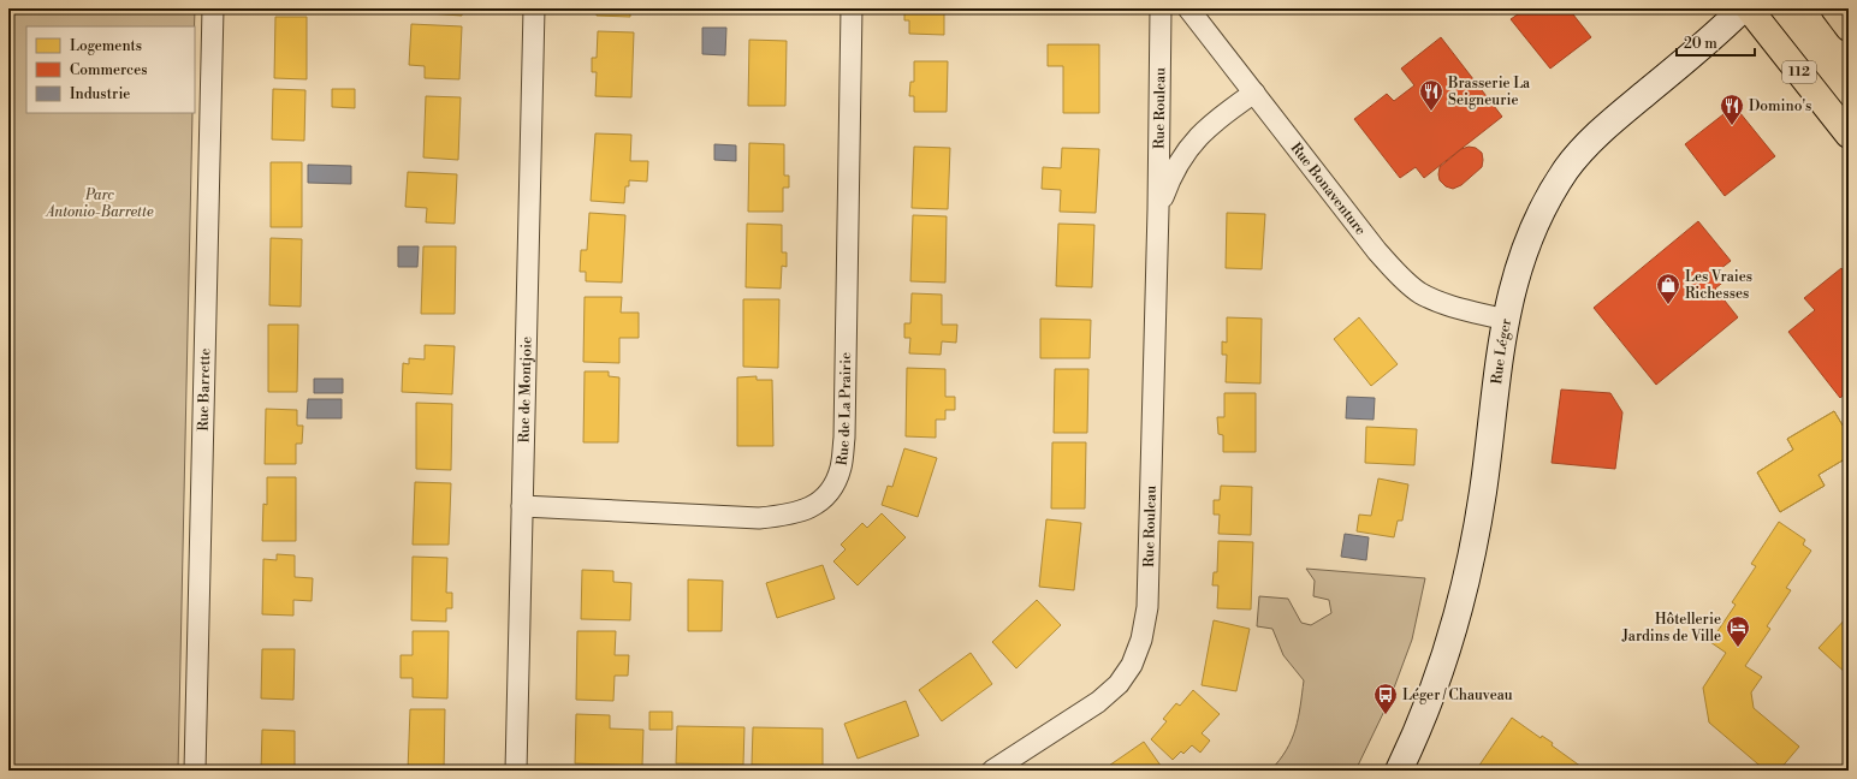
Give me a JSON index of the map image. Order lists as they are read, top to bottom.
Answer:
{
  "streets": {
    "main road": ["112"],
    "street": [
      "Rue Rouleau",
      "Rue Bonaventure",
      "Rue Léger",
      "Rue Barrette",
      "Rue de Montjoie",
      "Rue de La Prairie"
    ]
  },
  "crossings": [
    ["Rue Rouleau", "Rue Bonaventure"],
    ["Rue Bonaventure", "Rue Léger"],
    ["Rue de Montjoie", "Rue de La Prairie"]
  ],
  "parks": ["Parc Antonio-Barrette"],
  "places": {
    "restaurant": ["Brasserie La Seigneurie", "Domino's"],
    "shop": ["Les Vraies Richesses"],
    "hotel": ["Hôtellerie Jardins de Ville"],
    "bus stop": ["Léger / Chauveau"]
  },
  "legend": ["Logements", "Commerces", "Industrie"],
  "scale_bar": "20 m"
}
